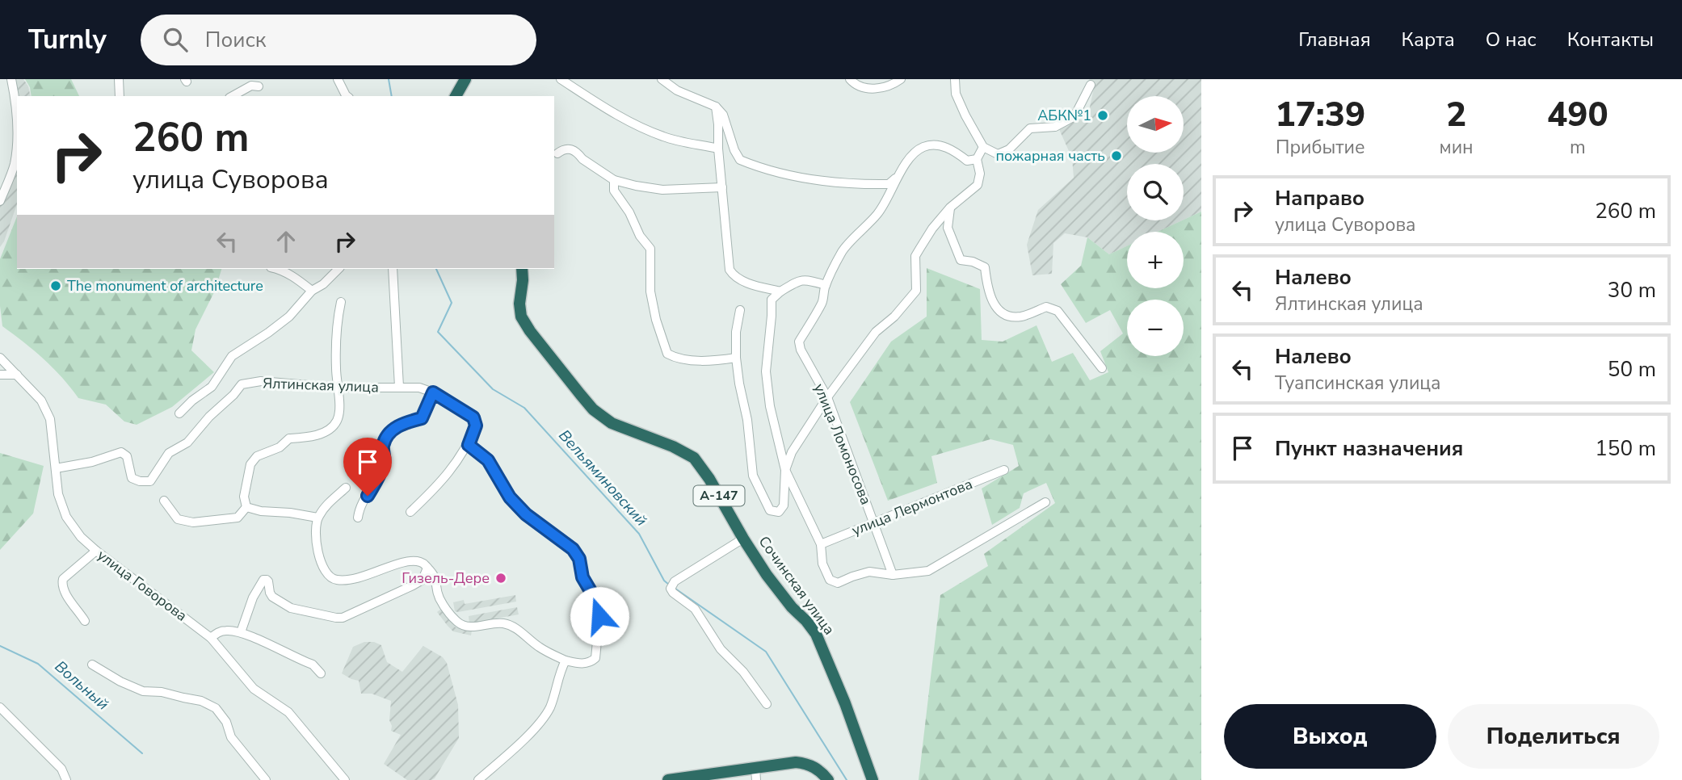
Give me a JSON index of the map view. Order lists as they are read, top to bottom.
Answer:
{
  "streets": {
    "highway": ["А-147", "Сочинская улица"],
    "street": [
      "Ялтинская улица",
      "улица Ломоносова",
      "улица Лермонтова",
      "улица Говорова"
    ]
  },
  "crossings": [
    ["Ялтинская улица", "улица Говорова"],
    ["улица Ломоносова", "улица Лермонтова"]
  ],
  "water": ["Вельяминовский", "Вольный"],
  "places": [
    "АБК№1",
    "пожарная часть",
    "The monument of architecture",
    "Гизель-Дере"
  ],
  "north": "right",
  "page": {
    "header": "Turnly",
    "search": "Поиск",
    "nav": [
      "Главная",
      "Карта",
      "О нас",
      "Контакты"
    ],
    "eta": [
      "17:39",
      "Прибытие",
      "2",
      "мин",
      "490",
      "m"
    ],
    "map_buttons": ["+", "−"],
    "turn": ["260 m", "улица Суворова"],
    "list": [
      {
        "name": "Направо",
        "note": "улица Суворова",
        "value": "260 m"
      },
      {
        "name": "Налево",
        "note": "Ялтинская улица",
        "value": "30 m"
      },
      {
        "name": "Налево",
        "note": "Туапсинская улица",
        "value": "50 m"
      },
      {
        "name": "Пункт назначения",
        "value": "150 m"
      }
    ],
    "buttons": ["Выход", "Поделиться"]
  }
}
